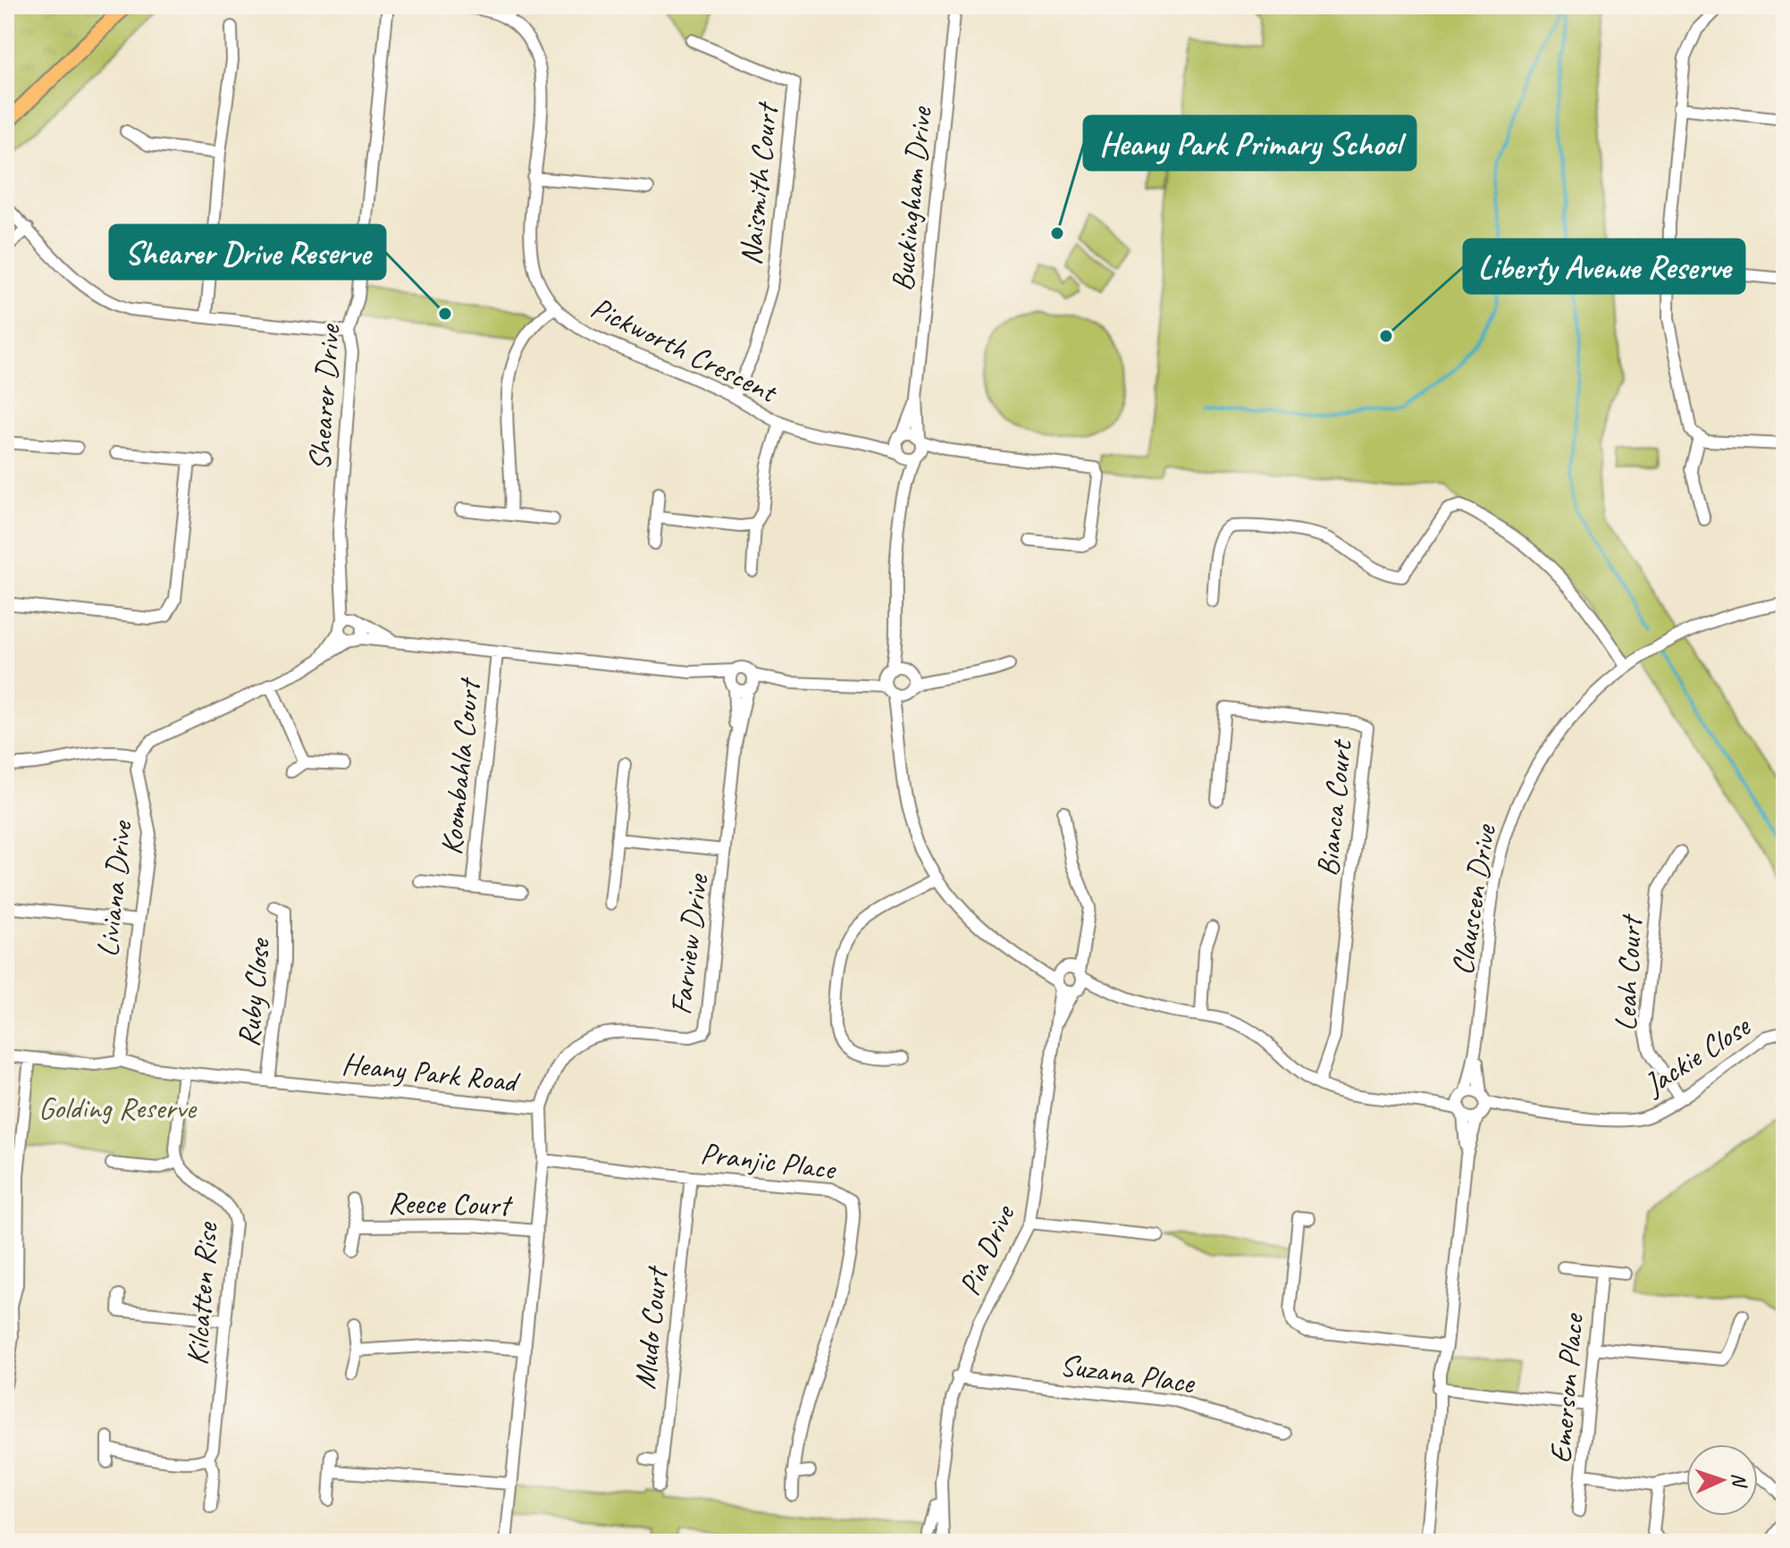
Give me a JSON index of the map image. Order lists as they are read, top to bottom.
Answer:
{
  "streets": {
    "street": [
      "Naismith Court",
      "Buckingham Drive",
      "Pickworth Crescent",
      "Shearer Drive",
      "Koombahla Court",
      "Bianca Court",
      "Liviana Drive",
      "Clauscen Drive",
      "Farview Drive",
      "Leah Court",
      "Ruby Close",
      "Jackie Close",
      "Heany Park Road",
      "Pranjic Place",
      "Reece Court",
      "Pia Drive",
      "Kilcatten Rise",
      "Mudo Court",
      "Suzana Place",
      "Emerson Place"
    ]
  },
  "crossings": [
    ["Naismith Court", "Pickworth Crescent"],
    ["Buckingham Drive", "Pickworth Crescent"],
    ["Liviana Drive", "Heany Park Road"],
    ["Clauscen Drive", "Jackie Close"],
    ["Farview Drive", "Heany Park Road"],
    ["Leah Court", "Jackie Close"],
    ["Ruby Close", "Heany Park Road"],
    ["Heany Park Road", "Pranjic Place"],
    ["Heany Park Road", "Reece Court"],
    ["Pranjic Place", "Mudo Court"],
    ["Pia Drive", "Suzana Place"]
  ],
  "parks": ["Golding Reserve"],
  "places": ["Heany Park Primary School", "Shearer Drive Reserve", "Liberty Avenue Reserve"],
  "north": "right"
}
